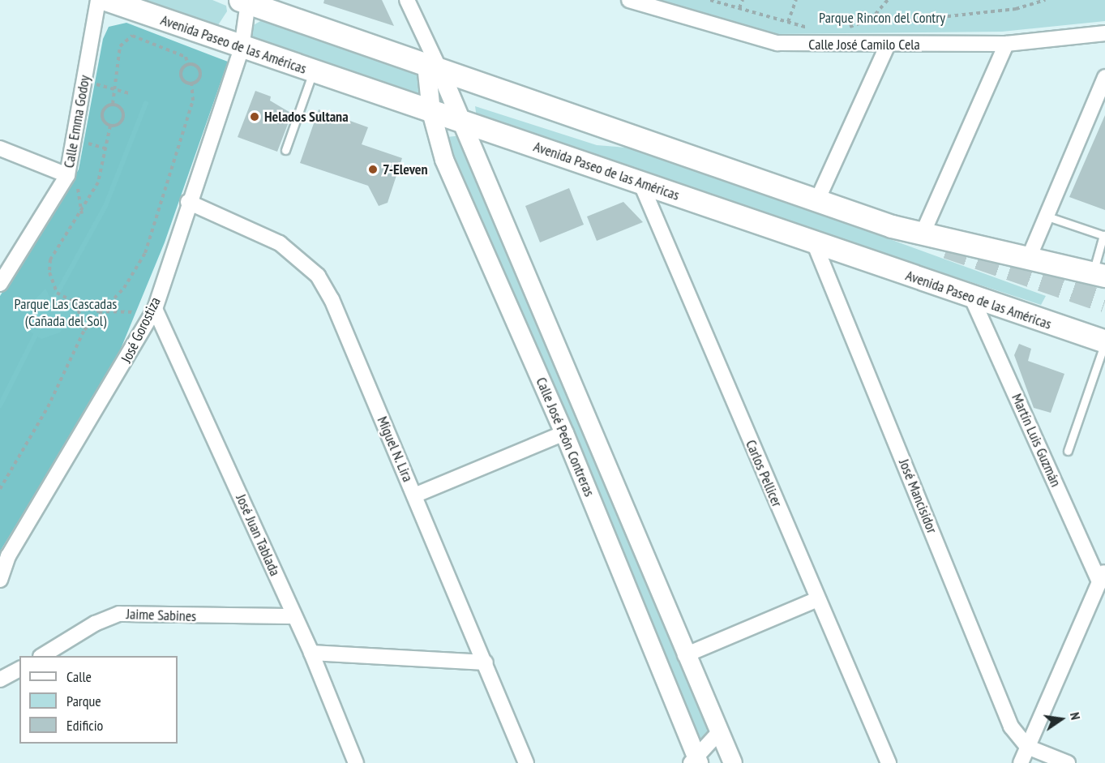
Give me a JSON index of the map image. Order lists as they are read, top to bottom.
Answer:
{
  "streets": {
    "main road": ["Avenida Paseo de las Américas"],
    "street": [
      "Calle José Camilo Cela",
      "Calle Emma Godoy",
      "José Gorostiza",
      "Calle José Peón Contreras",
      "Martín Luis Guzmán",
      "Miguel N. Lira",
      "Carlos Pellicer",
      "José Mancisidor",
      "José Juan Tablada",
      "Jaime Sabines"
    ]
  },
  "crossings": [
    ["Avenida Paseo de las Américas", "José Gorostiza"],
    ["Avenida Paseo de las Américas", "Calle José Peón Contreras"],
    ["Avenida Paseo de las Américas", "Martín Luis Guzmán"],
    ["Avenida Paseo de las Américas", "Carlos Pellicer"],
    ["Avenida Paseo de las Américas", "José Mancisidor"],
    ["José Gorostiza", "Miguel N. Lira"],
    ["José Gorostiza", "José Juan Tablada"],
    ["José Juan Tablada", "Jaime Sabines"]
  ],
  "parks": ["Parque Rincon del Contry", "Parque Las Cascadas (Cañada del Sol)"],
  "places": ["Helados Sultana", "7-Eleven"],
  "legend": ["Calle", "Parque", "Edificio"],
  "north": "right"
}
